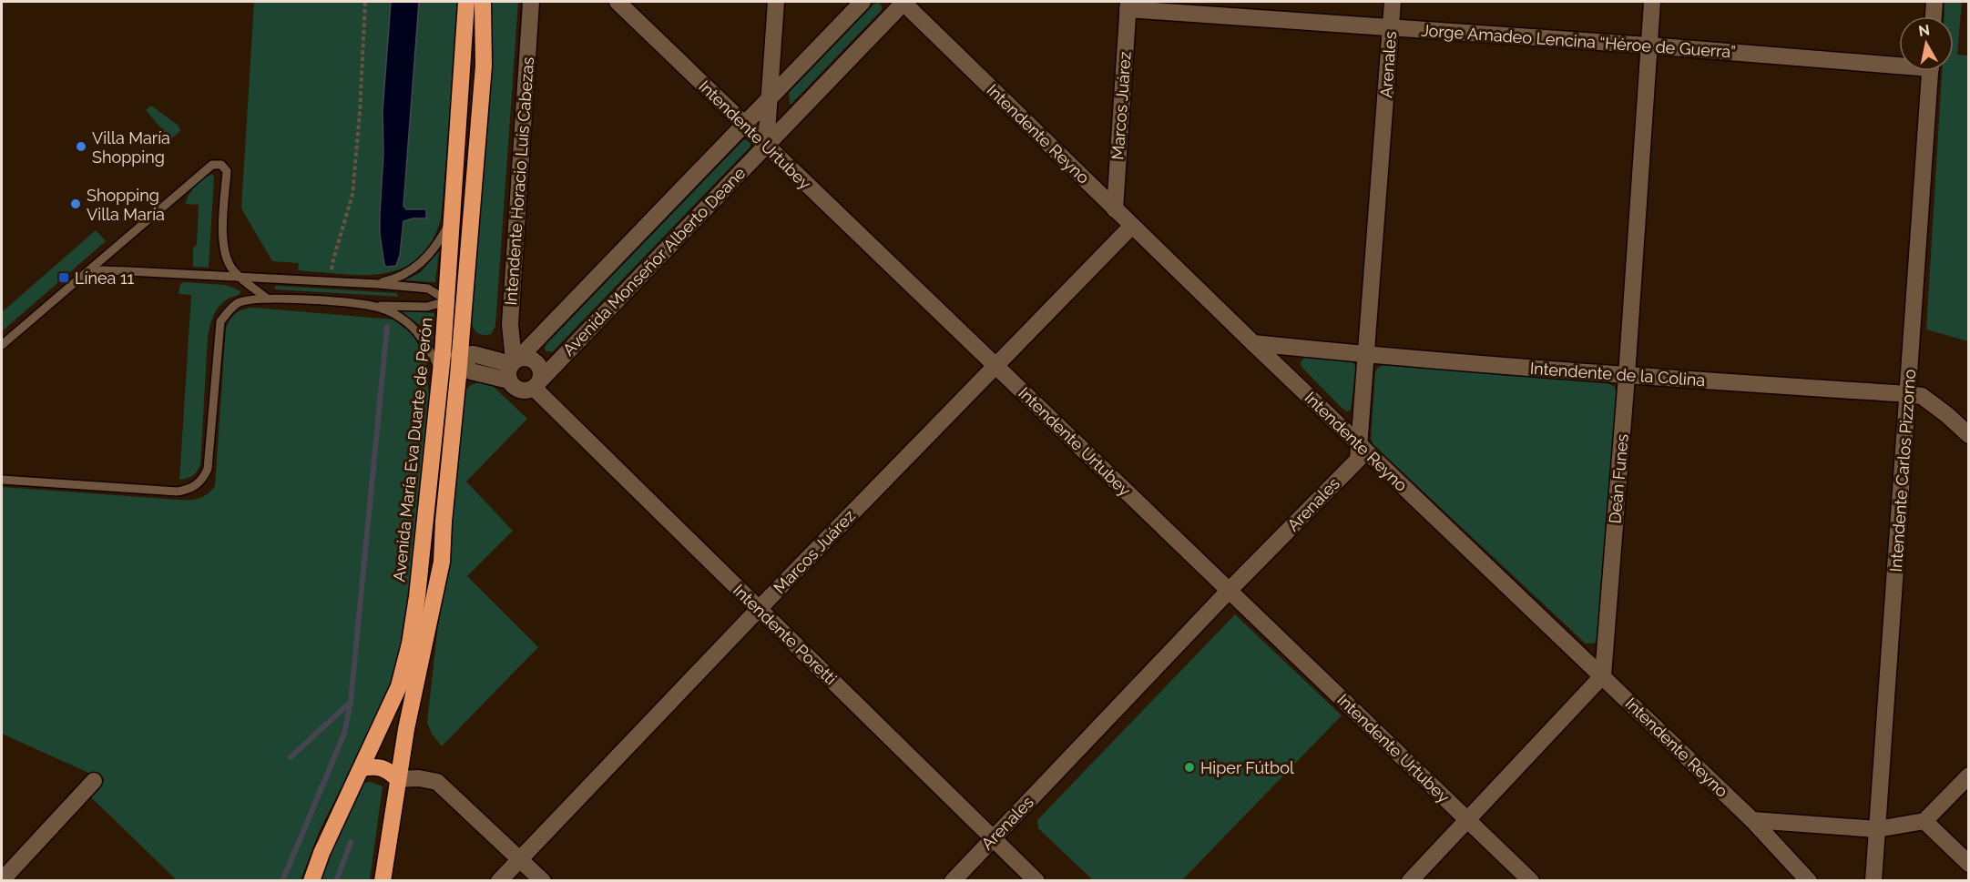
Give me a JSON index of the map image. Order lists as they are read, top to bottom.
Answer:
{
  "streets": {
    "highway": ["Avenida María Eva Duarte de Perón"],
    "street": [
      "Jorge Amadeo Lencina “Héroe de Guerra”",
      "Arenales",
      "Marcos Juárez",
      "Intendente Reyno",
      "Intendente Urtubey",
      "Intendente Horacio Luis Cabezas",
      "Avenida Monseñor Alberto Deane",
      "Intendente de la Colina",
      "Intendente Carlos Pizzorno",
      "Deán Funes",
      "Intendente Poretti"
    ]
  },
  "crossings": [
    ["Jorge Amadeo Lencina “Héroe de Guerra”", "Arenales"],
    ["Jorge Amadeo Lencina “Héroe de Guerra”", "Marcos Juárez"],
    ["Jorge Amadeo Lencina “Héroe de Guerra”", "Deán Funes"],
    ["Arenales", "Intendente Reyno"],
    ["Arenales", "Intendente Urtubey"],
    ["Arenales", "Intendente de la Colina"],
    ["Arenales", "Intendente Poretti"],
    ["Marcos Juárez", "Intendente Reyno"],
    ["Marcos Juárez", "Intendente Urtubey"],
    ["Marcos Juárez", "Intendente Poretti"],
    ["Intendente Reyno", "Avenida Monseñor Alberto Deane"],
    ["Intendente Reyno", "Intendente de la Colina"],
    ["Intendente Reyno", "Deán Funes"],
    ["Intendente Urtubey", "Avenida Monseñor Alberto Deane"],
    ["Intendente Horacio Luis Cabezas", "Avenida Monseñor Alberto Deane"],
    ["Intendente Horacio Luis Cabezas", "Intendente Poretti"],
    ["Avenida Monseñor Alberto Deane", "Intendente Poretti"],
    ["Intendente de la Colina", "Intendente Carlos Pizzorno"],
    ["Intendente de la Colina", "Deán Funes"]
  ],
  "places": {
    "other": ["Villa María Shopping", "Shopping Villa María", "Hiper Fútbol"],
    "transit": ["Línea 11"]
  },
  "north": "top"
}
